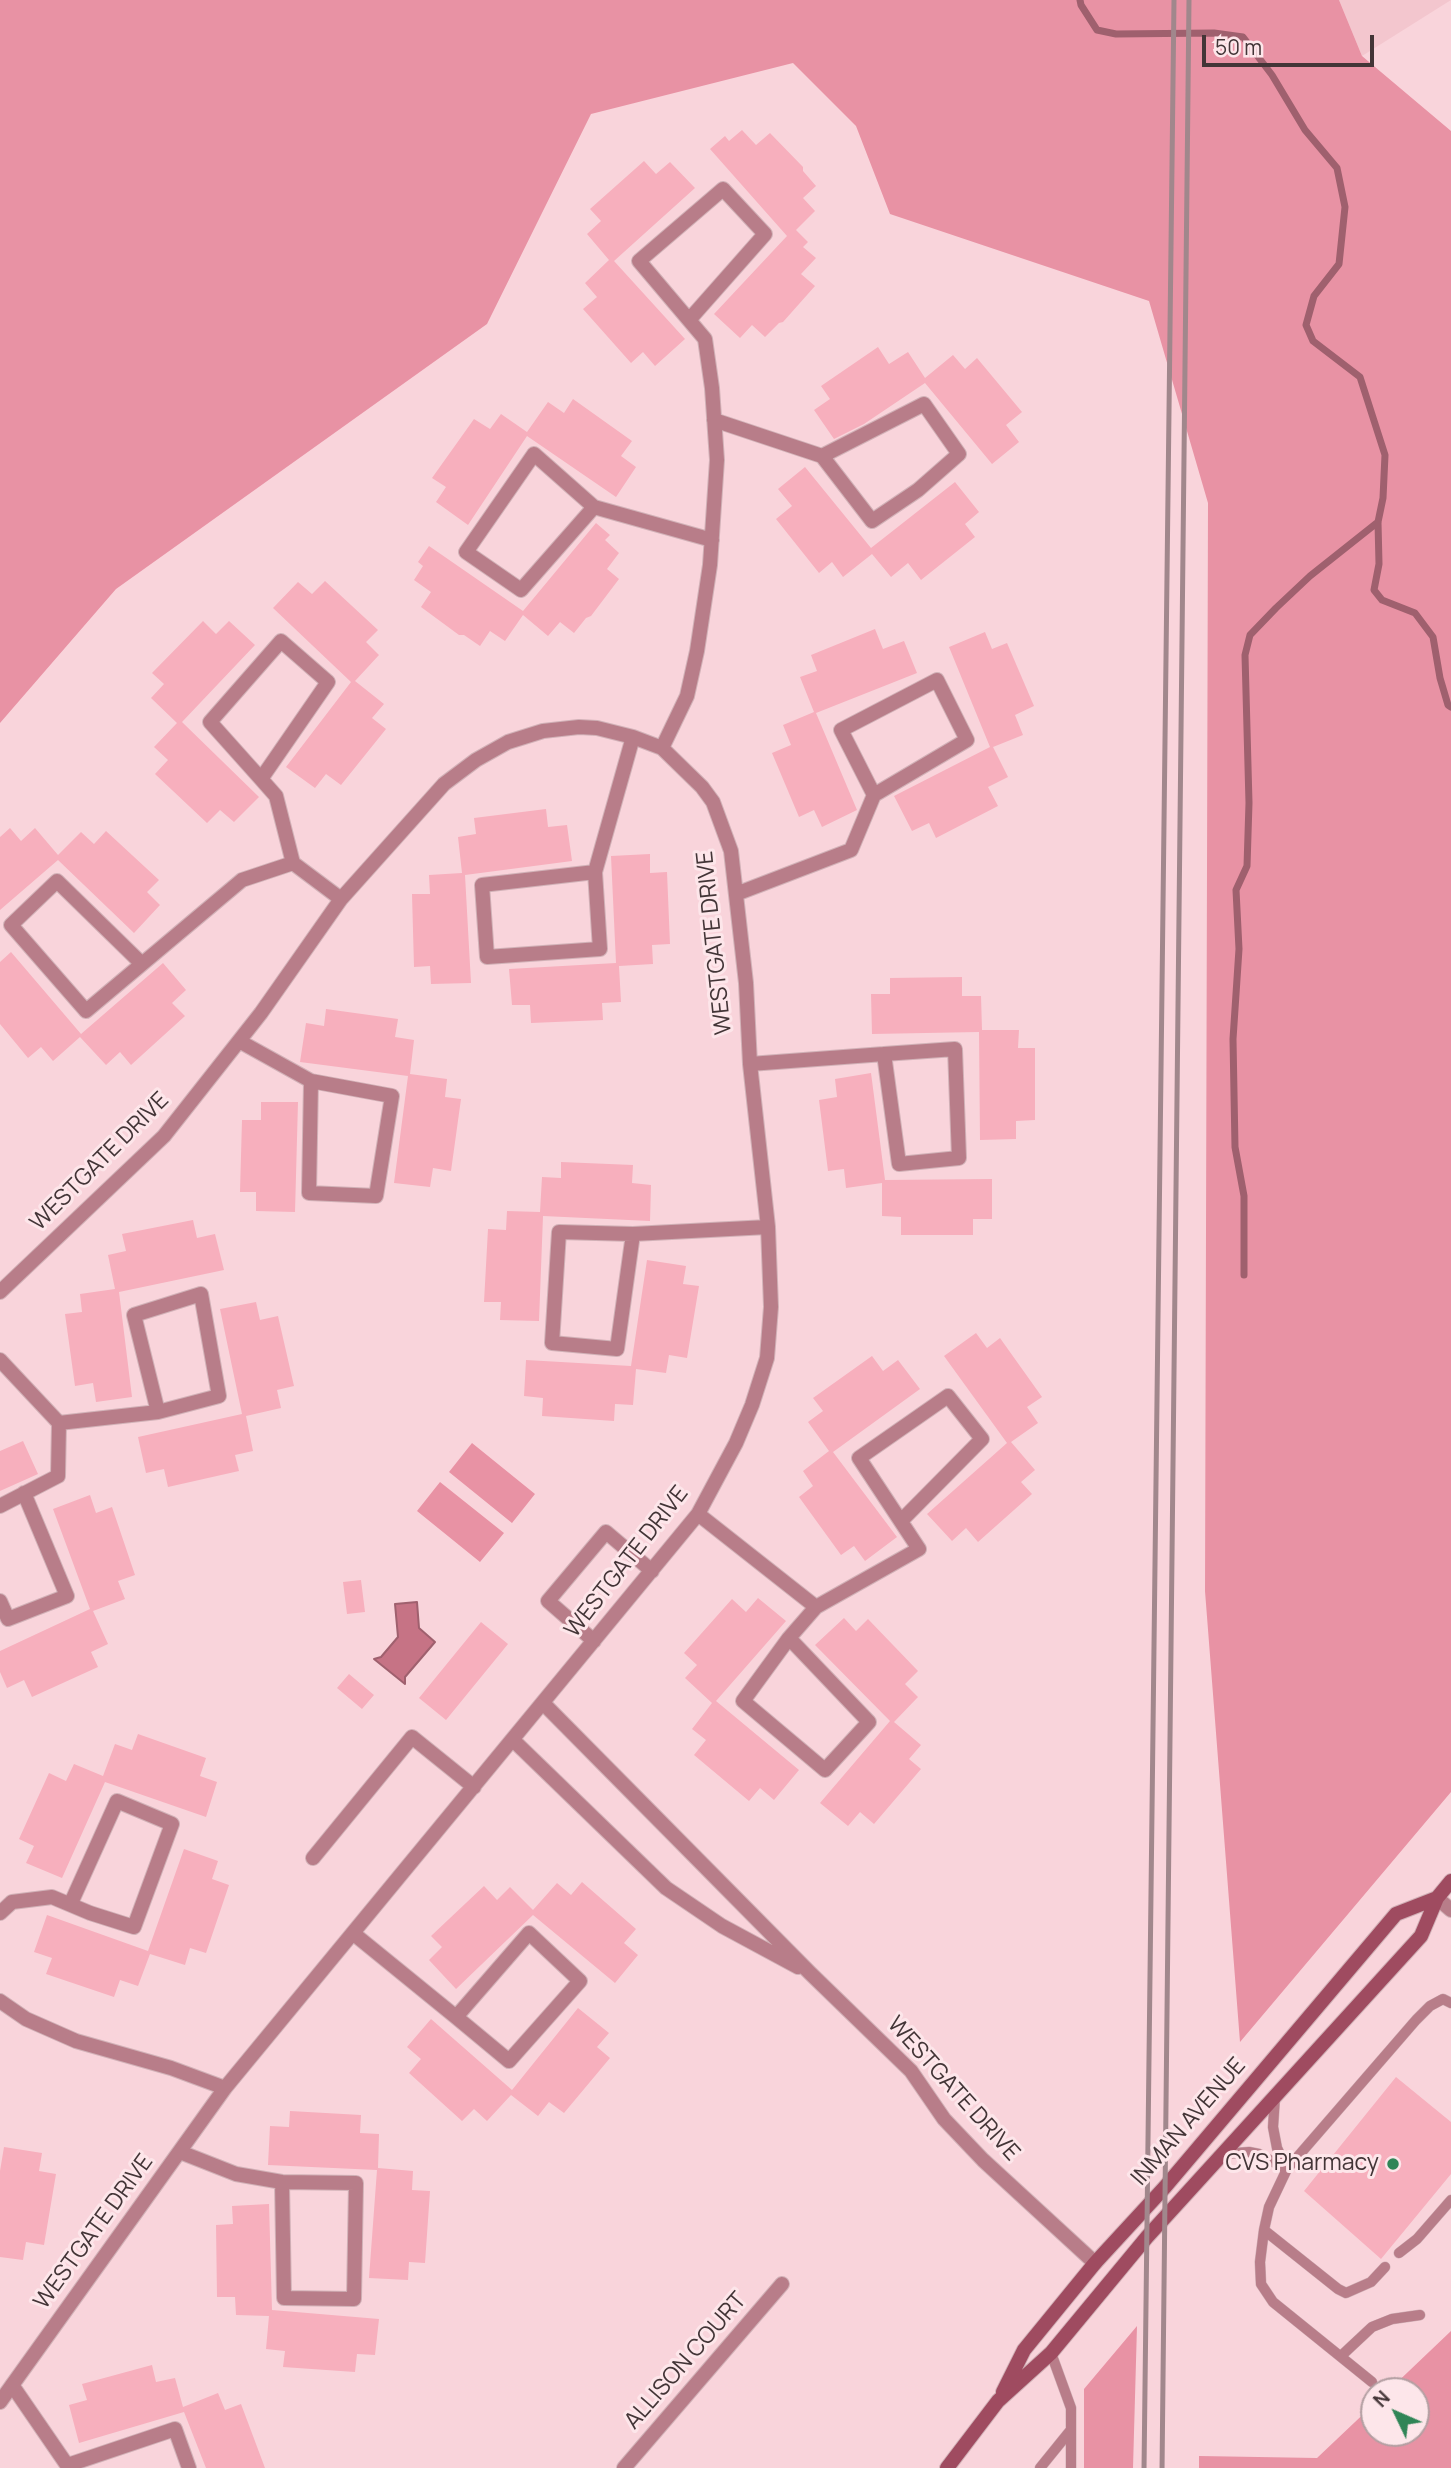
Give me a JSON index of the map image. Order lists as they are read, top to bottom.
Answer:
{
  "streets": {
    "main road": ["INMAN AVENUE"],
    "street": ["WESTGATE DRIVE", "ALLISON COURT"]
  },
  "crossings": [
    ["WESTGATE DRIVE", "INMAN AVENUE"]
  ],
  "places": ["CVS Pharmacy"],
  "scale_bar": "50 m",
  "north": "top left"
}
